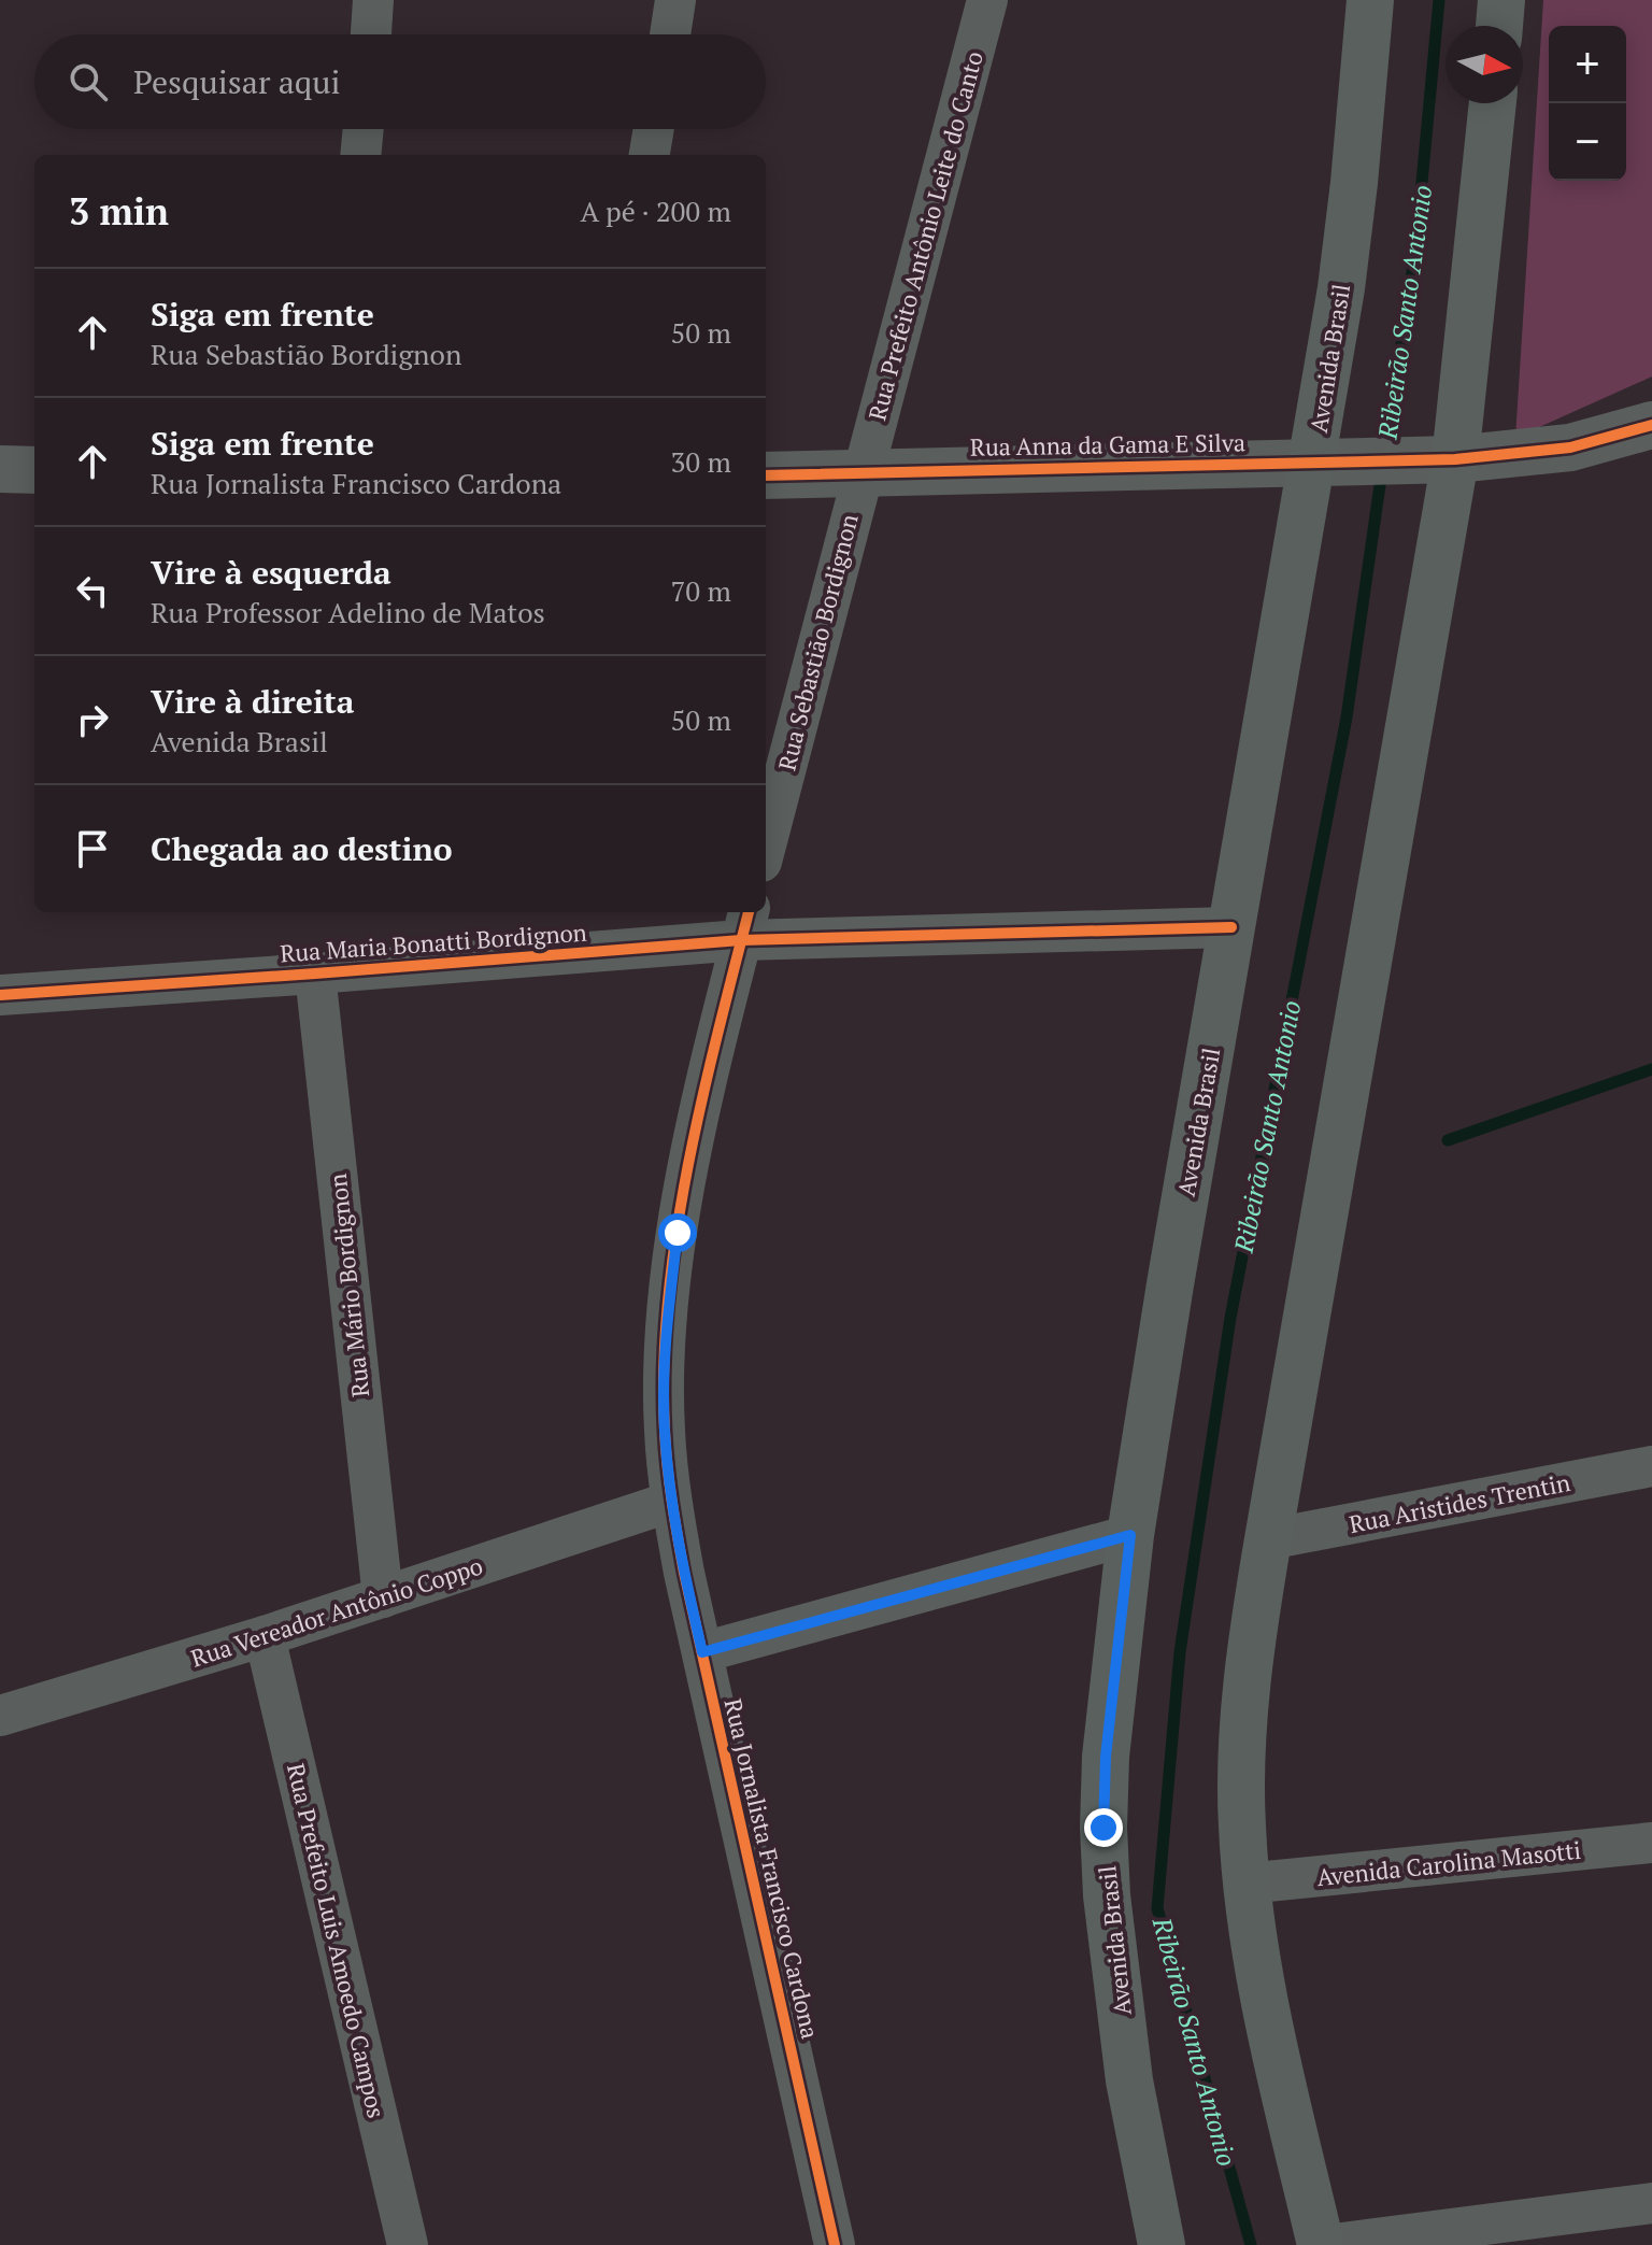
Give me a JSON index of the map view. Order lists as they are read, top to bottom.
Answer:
{
  "streets": {
    "main road": ["Avenida Brasil"],
    "street": [
      "Rua Prefeito Antônio Leite do Canto",
      "Rua Anna da Gama E Silva",
      "Rua Sebastião Bordignon",
      "Rua Maria Bonatti Bordignon",
      "Rua Mário Bordignon",
      "Rua Aristides Trentin",
      "Rua Vereador Antônio Coppo",
      "Avenida Carolina Masotti",
      "Rua Jornalista Francisco Cardona",
      "Rua Prefeito Luis Amoedo Campos"
    ]
  },
  "crossings": [
    ["Rua Prefeito Antônio Leite do Canto", "Rua Anna da Gama E Silva"],
    ["Rua Prefeito Antônio Leite do Canto", "Rua Sebastião Bordignon"],
    ["Avenida Brasil", "Rua Anna da Gama E Silva"],
    ["Avenida Brasil", "Rua Maria Bonatti Bordignon"],
    ["Rua Anna da Gama E Silva", "Rua Sebastião Bordignon"],
    ["Rua Maria Bonatti Bordignon", "Rua Mário Bordignon"],
    ["Rua Mário Bordignon", "Rua Vereador Antônio Coppo"],
    ["Rua Vereador Antônio Coppo", "Rua Jornalista Francisco Cardona"],
    ["Rua Vereador Antônio Coppo", "Rua Prefeito Luis Amoedo Campos"]
  ],
  "water": ["Ribeirão Santo Antonio"],
  "north": "right",
  "page": {
    "map_buttons": ["+", "−"],
    "search": "Pesquisar aqui",
    "heading": ["3 min", "A pé · 200 m"],
    "list": [
      ["Siga em frente", "Rua Sebastião Bordignon", "50 m"],
      ["Siga em frente", "Rua Jornalista Francisco Cardona", "30 m"],
      ["Vire à esquerda", "Rua Professor Adelino de Matos", "70 m"],
      ["Vire à direita", "Avenida Brasil", "50 m"],
      "Chegada ao destino"
    ]
  }
}
